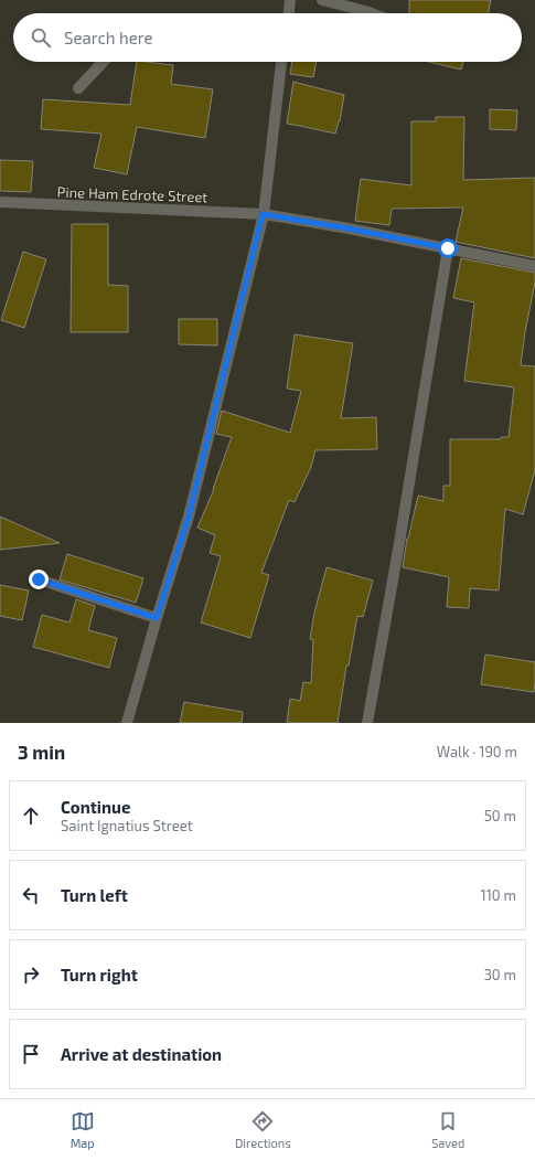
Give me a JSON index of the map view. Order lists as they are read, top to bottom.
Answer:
{
  "streets": {
    "street": ["Pine Ham Edrote Street"]
  },
  "page": {
    "search": "Search here",
    "heading": ["3 min", "Walk · 190 m"],
    "list": [
      ["Continue", "Saint Ignatius Street", "50 m"],
      ["Turn left", "110 m"],
      ["Turn right", "30 m"],
      "Arrive at destination"
    ],
    "nav": ["Map", "Directions", "Saved"]
  }
}
